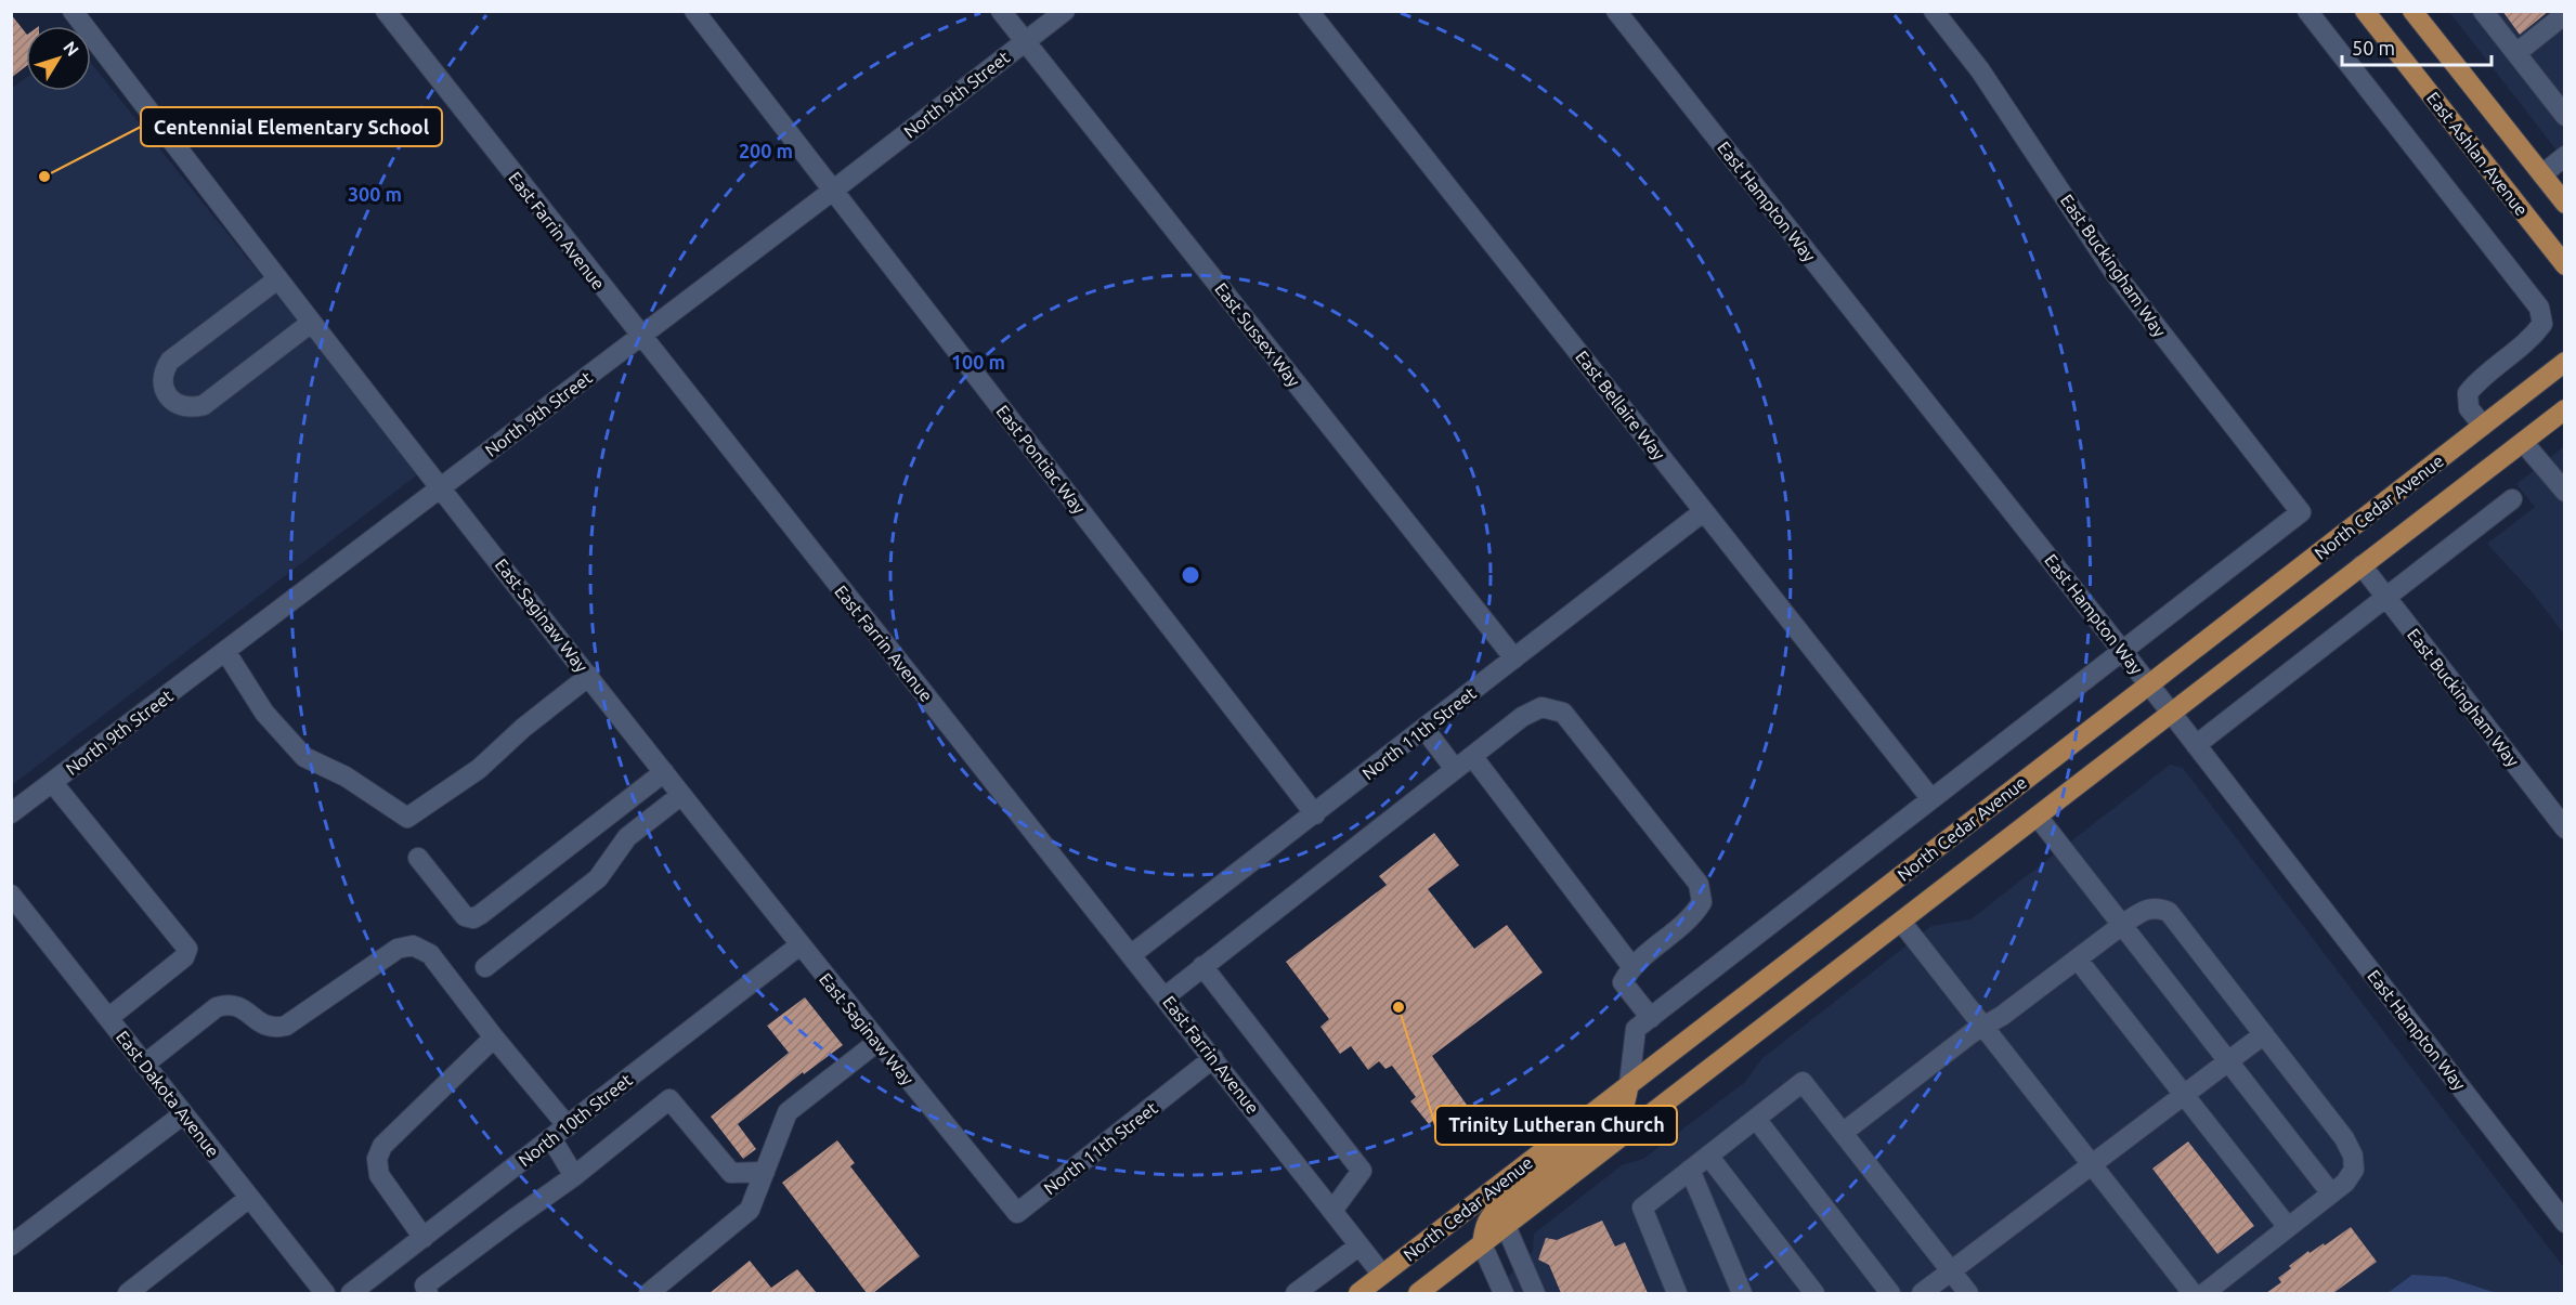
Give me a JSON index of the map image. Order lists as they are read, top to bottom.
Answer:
{
  "streets": {
    "main road": ["East Ashlan Avenue", "North Cedar Avenue"],
    "street": [
      "North 9th Street",
      "East Hampton Way",
      "East Farrin Avenue",
      "East Buckingham Way",
      "East Sussex Way",
      "East Bellaire Way",
      "East Pontiac Way",
      "East Saginaw Way",
      "North 11th Street",
      "East Dakota Avenue",
      "North 10th Street"
    ]
  },
  "crossings": [
    ["North 9th Street", "East Farrin Avenue"],
    ["North 9th Street", "East Sussex Way"],
    ["North 9th Street", "East Pontiac Way"],
    ["North 9th Street", "East Saginaw Way"],
    ["East Hampton Way", "East Buckingham Way"],
    ["East Hampton Way", "North Cedar Avenue"],
    ["East Farrin Avenue", "North Cedar Avenue"],
    ["East Farrin Avenue", "North 11th Street"],
    ["East Buckingham Way", "North Cedar Avenue"],
    ["East Sussex Way", "North 11th Street"],
    ["East Bellaire Way", "North 11th Street"],
    ["East Pontiac Way", "North 11th Street"],
    ["East Saginaw Way", "North 11th Street"],
    ["East Saginaw Way", "North 10th Street"]
  ],
  "places": ["Centennial Elementary School", "Trinity Lutheran Church"],
  "scale_bar": "50 m",
  "north": "top right",
  "rings": ["200 m", "300 m", "100 m"]
}
